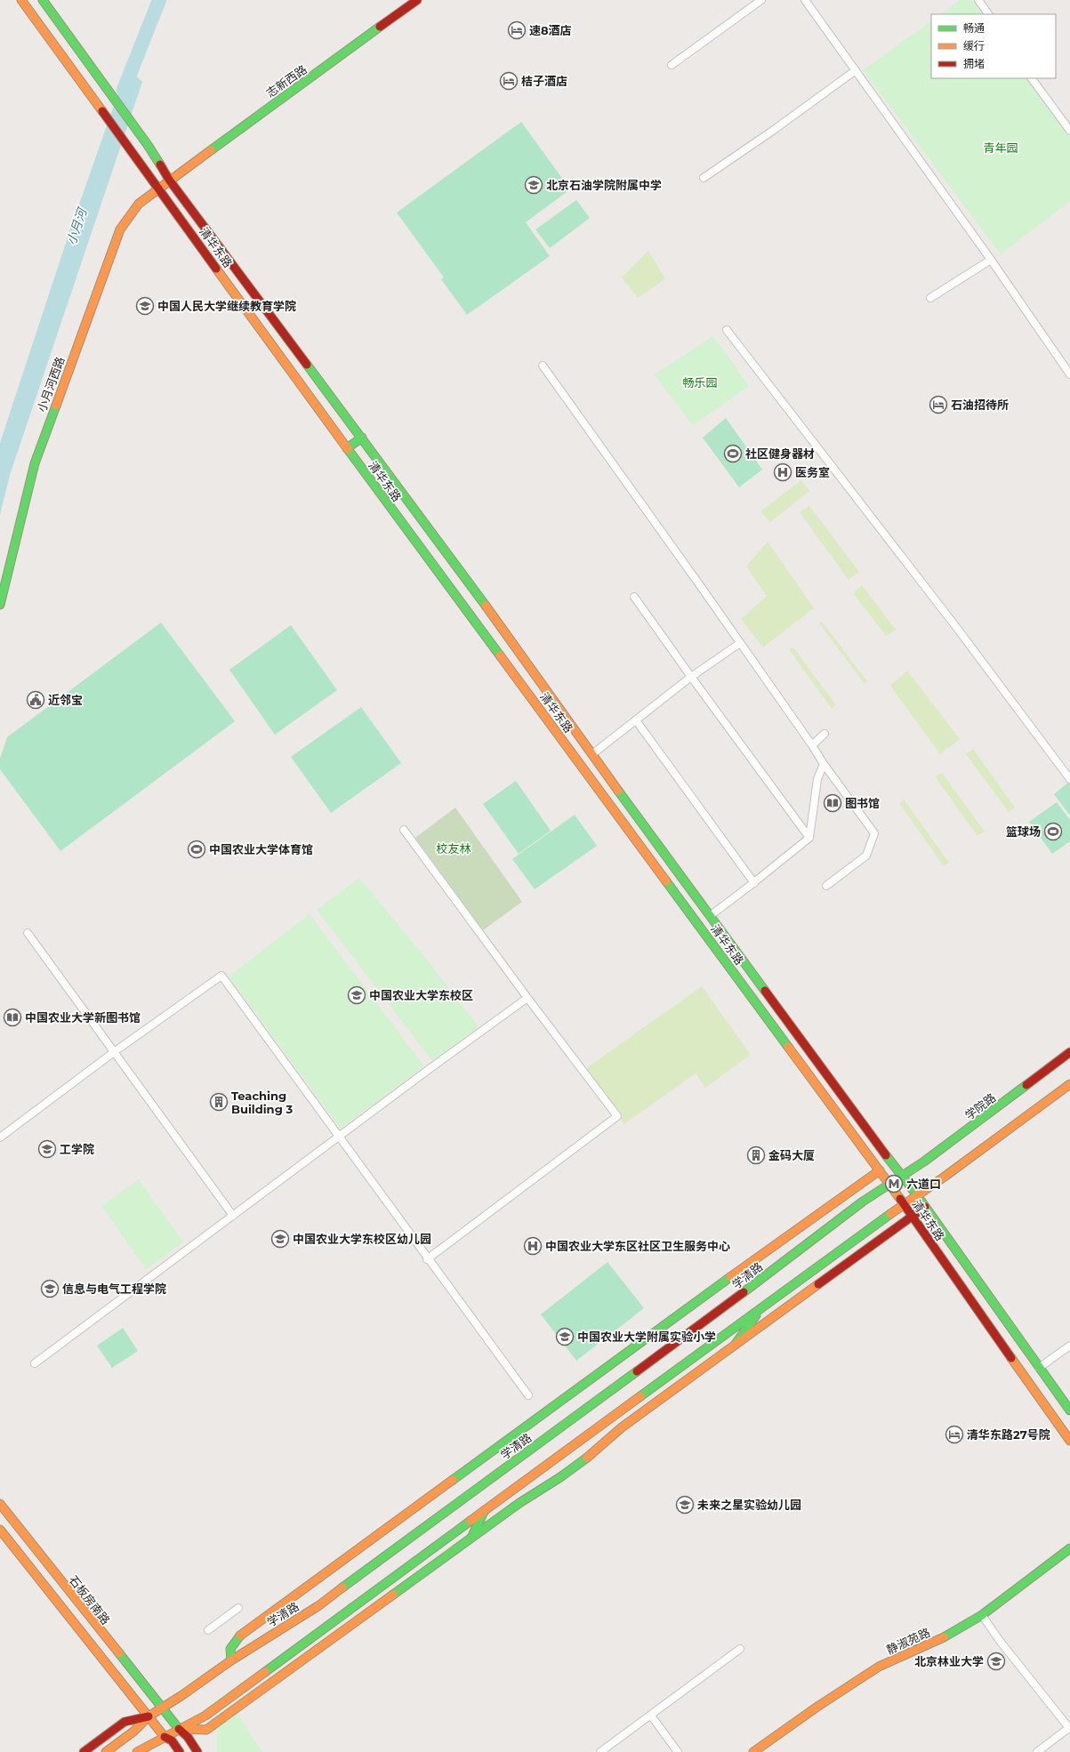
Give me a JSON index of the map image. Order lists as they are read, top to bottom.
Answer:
{
  "streets": {
    "main road": [
      "志新西路",
      "清华东路",
      "小月河西路",
      "学院路",
      "学清路",
      "石板房南路",
      "静淑苑路"
    ]
  },
  "crossings": [
    ["志新西路", "清华东路"],
    ["志新西路", "小月河西路"],
    ["清华东路", "小月河西路"],
    ["清华东路", "学院路"],
    ["清华东路", "学清路"],
    ["学院路", "学清路"],
    ["学清路", "石板房南路"]
  ],
  "water": ["小月河"],
  "parks": ["青年园", "畅乐园", "校友林"],
  "places": {
    "hotel": [
      "速8酒店",
      "桔子酒店",
      "石油招待所",
      "清华东路27号院"
    ],
    "school or university": [
      "北京石油学院附属中学",
      "中国人民大学继续教育学院",
      "中国农业大学东校区",
      "工学院",
      "中国农业大学东校区幼儿园",
      "信息与电气工程学院",
      "中国农业大学附属实验小学",
      "未来之星实验幼儿园",
      "北京林业大学"
    ],
    "sports": ["社区健身器材", "篮球场", "中国农业大学体育馆"],
    "hospital": ["医务室", "中国农业大学东区社区卫生服务中心"],
    "public building": ["近邻宝"],
    "library": ["图书馆", "中国农业大学新图书馆"],
    "building": ["Teaching Building 3", "金码大厦"],
    "metro station": ["六道口"]
  },
  "legend": ["畅通", "缓行", "拥堵"]
}
